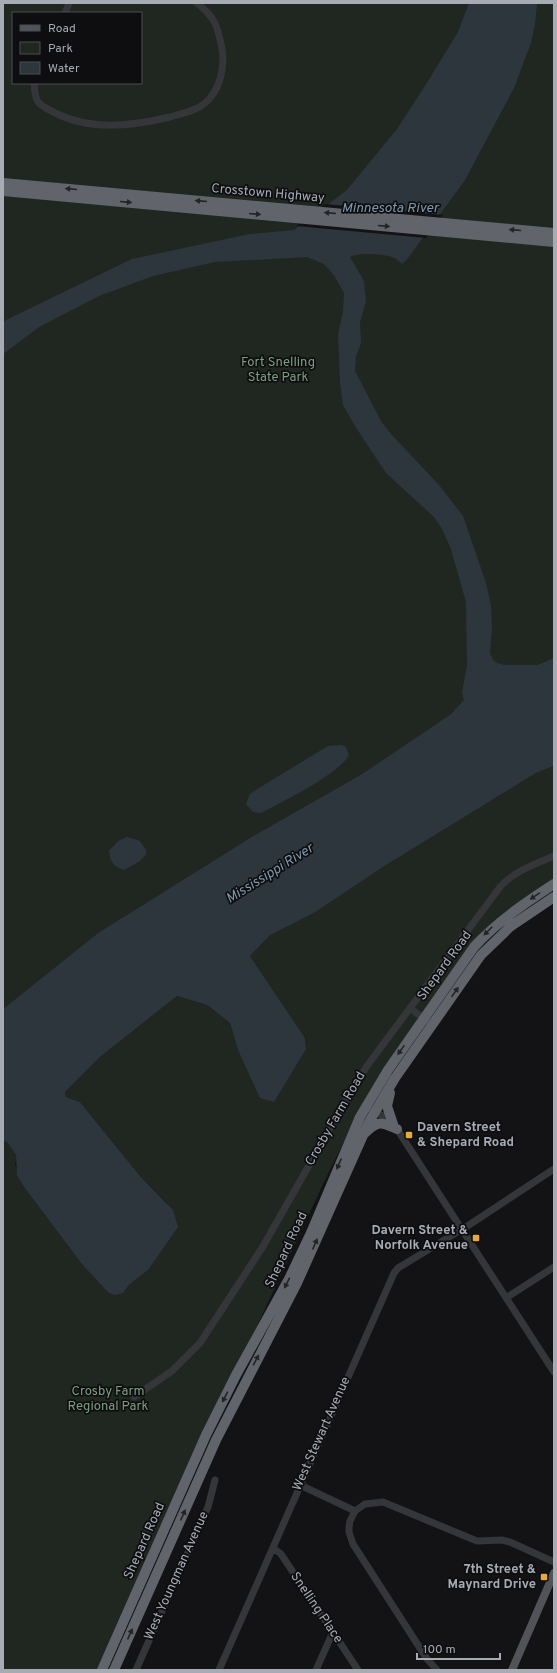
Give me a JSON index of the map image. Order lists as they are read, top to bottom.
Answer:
{
  "streets": {
    "highway": ["Crosstown Highway", "Shepard Road"],
    "street": [
      "Crosby Farm Road",
      "West Stewart Avenue",
      "West Youngman Avenue",
      "Snelling Place"
    ]
  },
  "crossings": [
    ["West Stewart Avenue", "Snelling Place"]
  ],
  "water": ["Minnesota River", "Mississippi River"],
  "parks": ["Fort Snelling State Park", "Crosby Farm Regional Park"],
  "places": {
    "transit": ["Davern Street & Shepard Road", "Davern Street & Norfolk Avenue", "7th Street & Maynard Drive"]
  },
  "legend": ["Road", "Park", "Water"],
  "scale_bar": "100 m"
}
